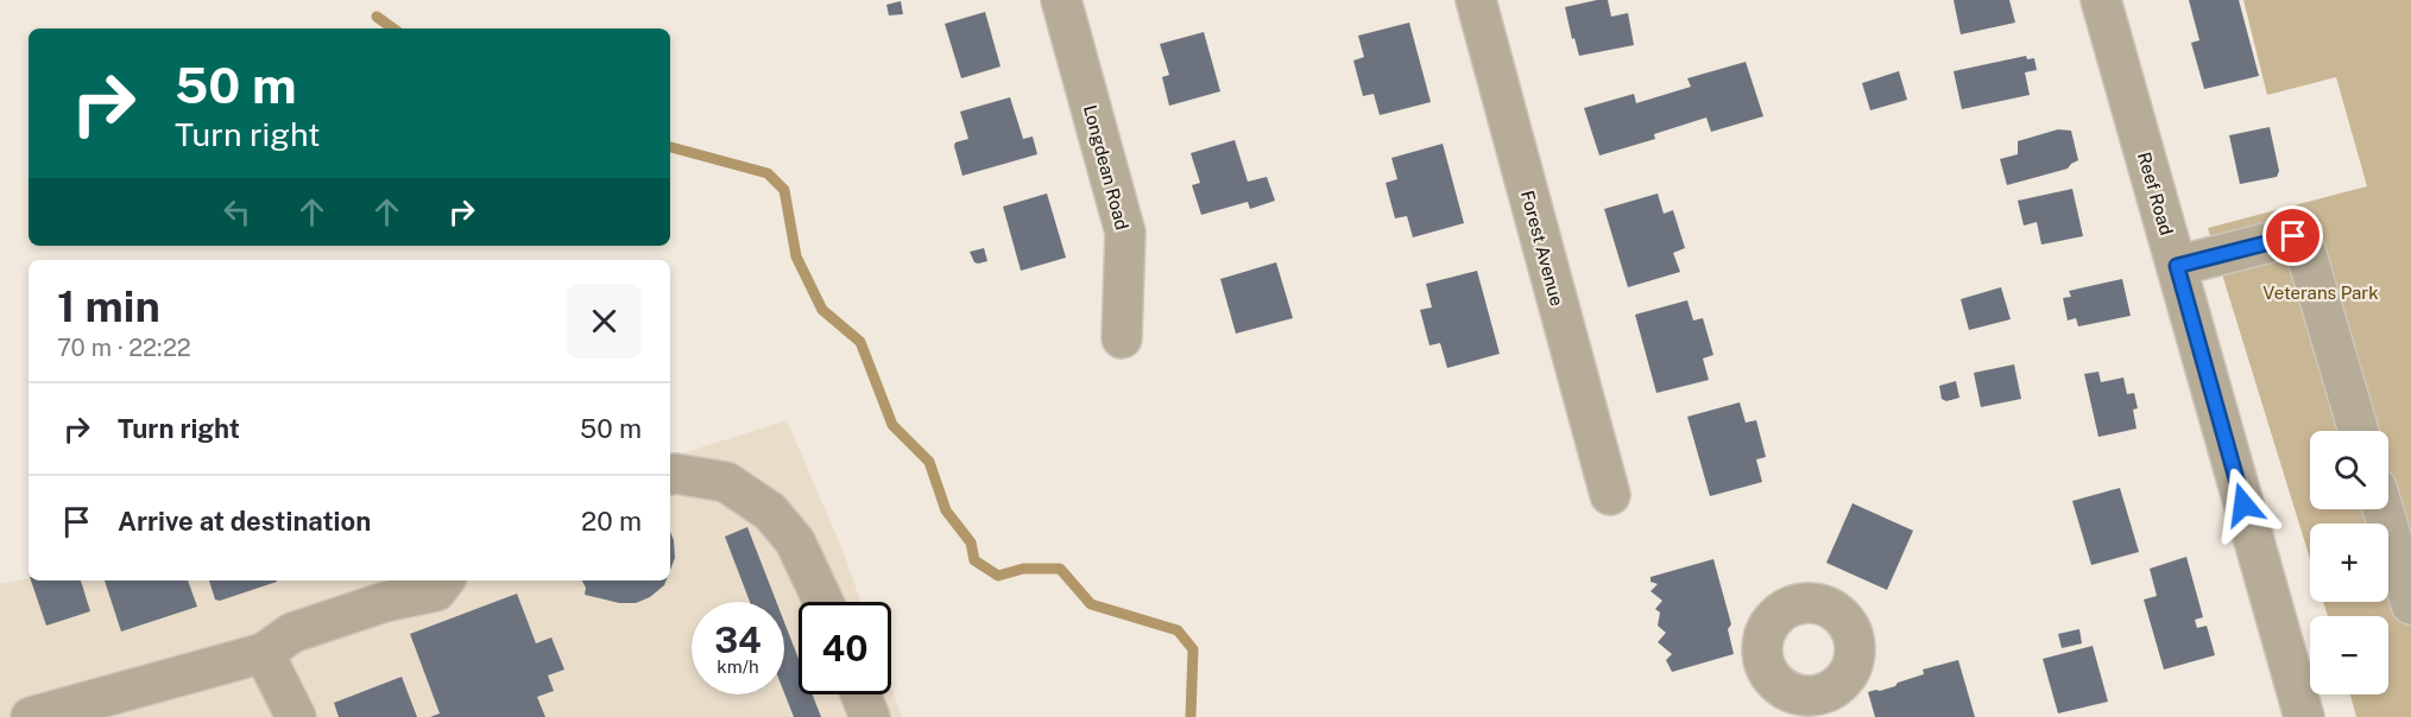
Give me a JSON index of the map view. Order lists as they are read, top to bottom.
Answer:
{
  "streets": {
    "street": ["Longdean Road", "Reef Road", "Forest Avenue"]
  },
  "parks": ["Veterans Park"],
  "page": {
    "turn": ["50 m", "Turn right"],
    "heading": ["1 min", "70 m · 22:22"],
    "list": [
      {
        "name": "Turn right",
        "value": "50 m"
      },
      {
        "name": "Arrive at destination",
        "value": "20 m"
      }
    ],
    "map_buttons": ["+", "−"],
    "speed": "34 km/h",
    "limit": "40"
  }
}
